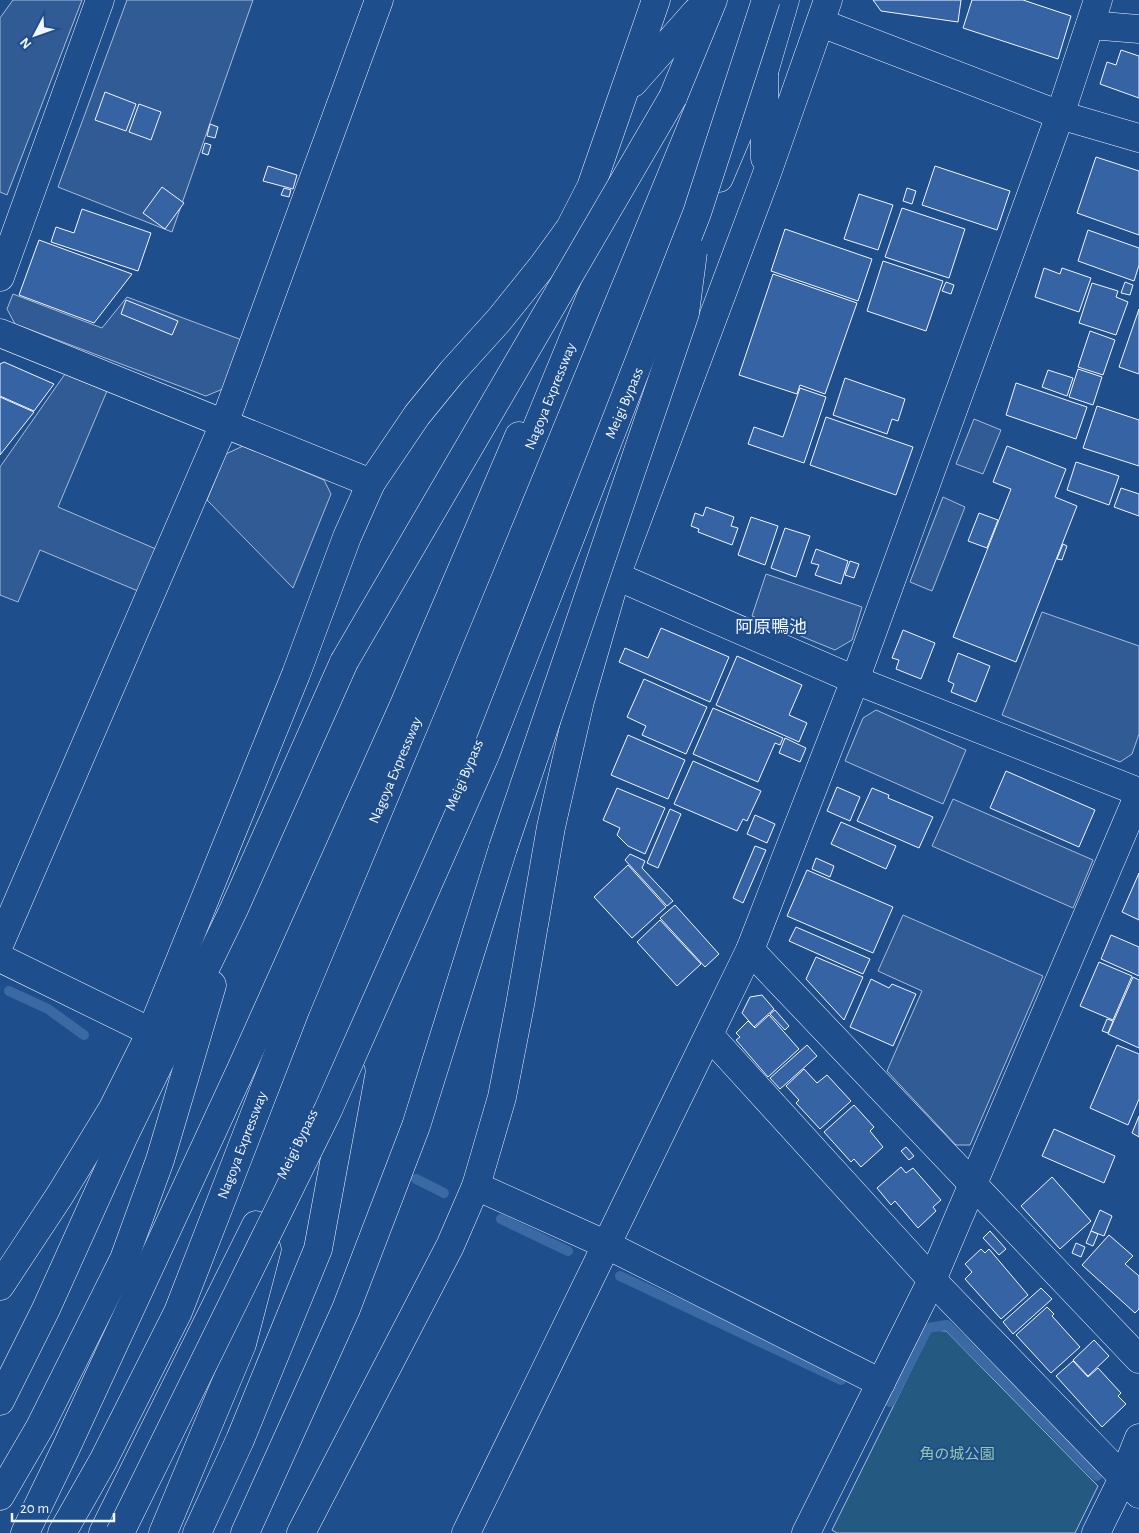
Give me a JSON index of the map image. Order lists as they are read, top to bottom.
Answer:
{
  "streets": {
    "main road": ["Nagoya Expressway", "Meigi Bypass"]
  },
  "districts": ["阿原鴨池"],
  "parks": ["角の城公園"],
  "scale_bar": "20 m",
  "north": "bottom left"
}
